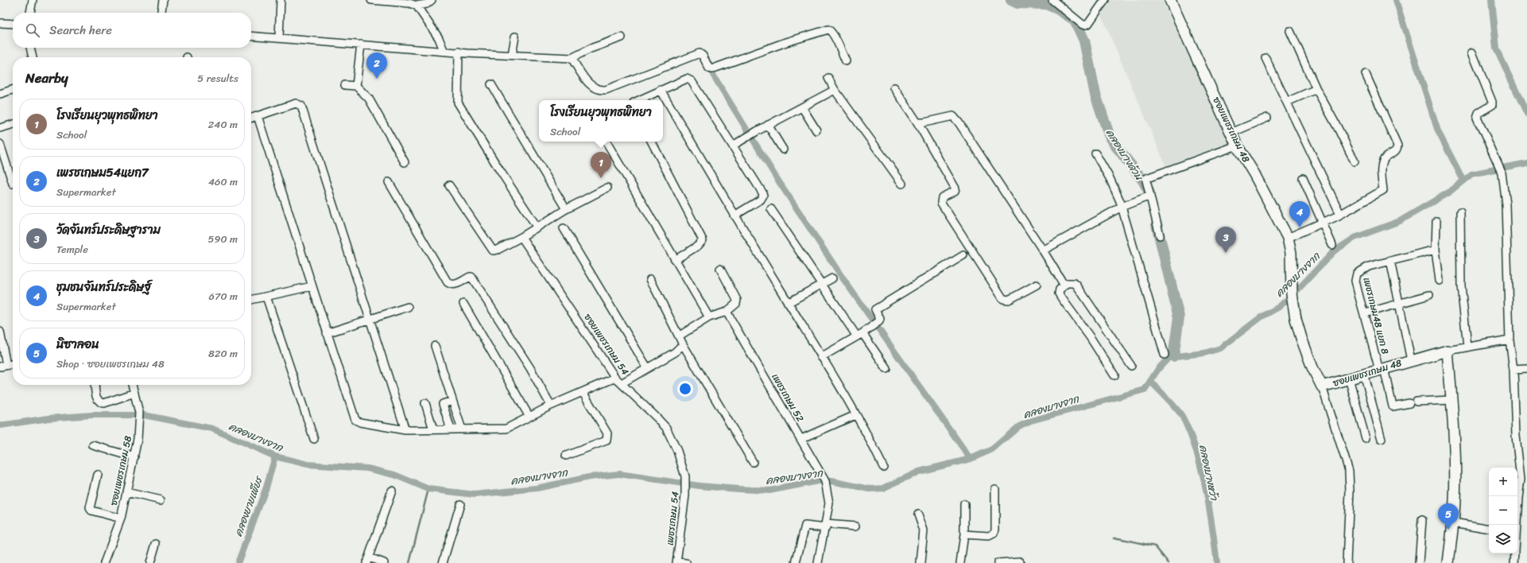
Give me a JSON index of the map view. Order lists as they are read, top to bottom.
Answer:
{
  "streets": {
    "street": [
      "ซอยเพชรเกษม 48",
      "เพชรเกษม48 แยก 8",
      "ซอยเพชรเกษม 54",
      "เพชรเกษม 52",
      "ซอยเพชรเกษม 58",
      "เพชรเกษม 54"
    ]
  },
  "crossings": [
    ["ซอยเพชรเกษม 48", "เพชรเกษม48 แยก 8"],
    ["ซอยเพชรเกษม 54", "เพชรเกษม 54"]
  ],
  "water": [
    "คลองบางด้วน",
    "คลองบางจาก",
    "คลองบางหว้า",
    "คลองยายเพียร"
  ],
  "page": {
    "search": "Search here",
    "pins": [
      "2",
      "1",
      "4",
      "3",
      "5"
    ],
    "heading": ["Nearby", "5 results"],
    "list": [
      {
        "mark": "1",
        "name": "โรงเรียนยุวพุทธพิทยา",
        "note": "School",
        "value": "240 m"
      },
      {
        "mark": "2",
        "name": "เพรชเกษม54แยก7",
        "note": "Supermarket",
        "value": "460 m"
      },
      {
        "mark": "3",
        "name": "วัดจันทร์ประดิษฐาราม",
        "note": "Temple",
        "value": "590 m"
      },
      {
        "mark": "4",
        "name": "ชุมชนจันทร์ประดิษฐ์",
        "note": "Supermarket",
        "value": "670 m"
      },
      {
        "mark": "5",
        "name": "นิซาลอน",
        "note": "Shop · ซอยเพชรเกษม 48",
        "value": "820 m"
      }
    ],
    "popup": ["โรงเรียนยุวพุทธพิทยา", "School"],
    "map_buttons": ["+", "−"]
  }
}
